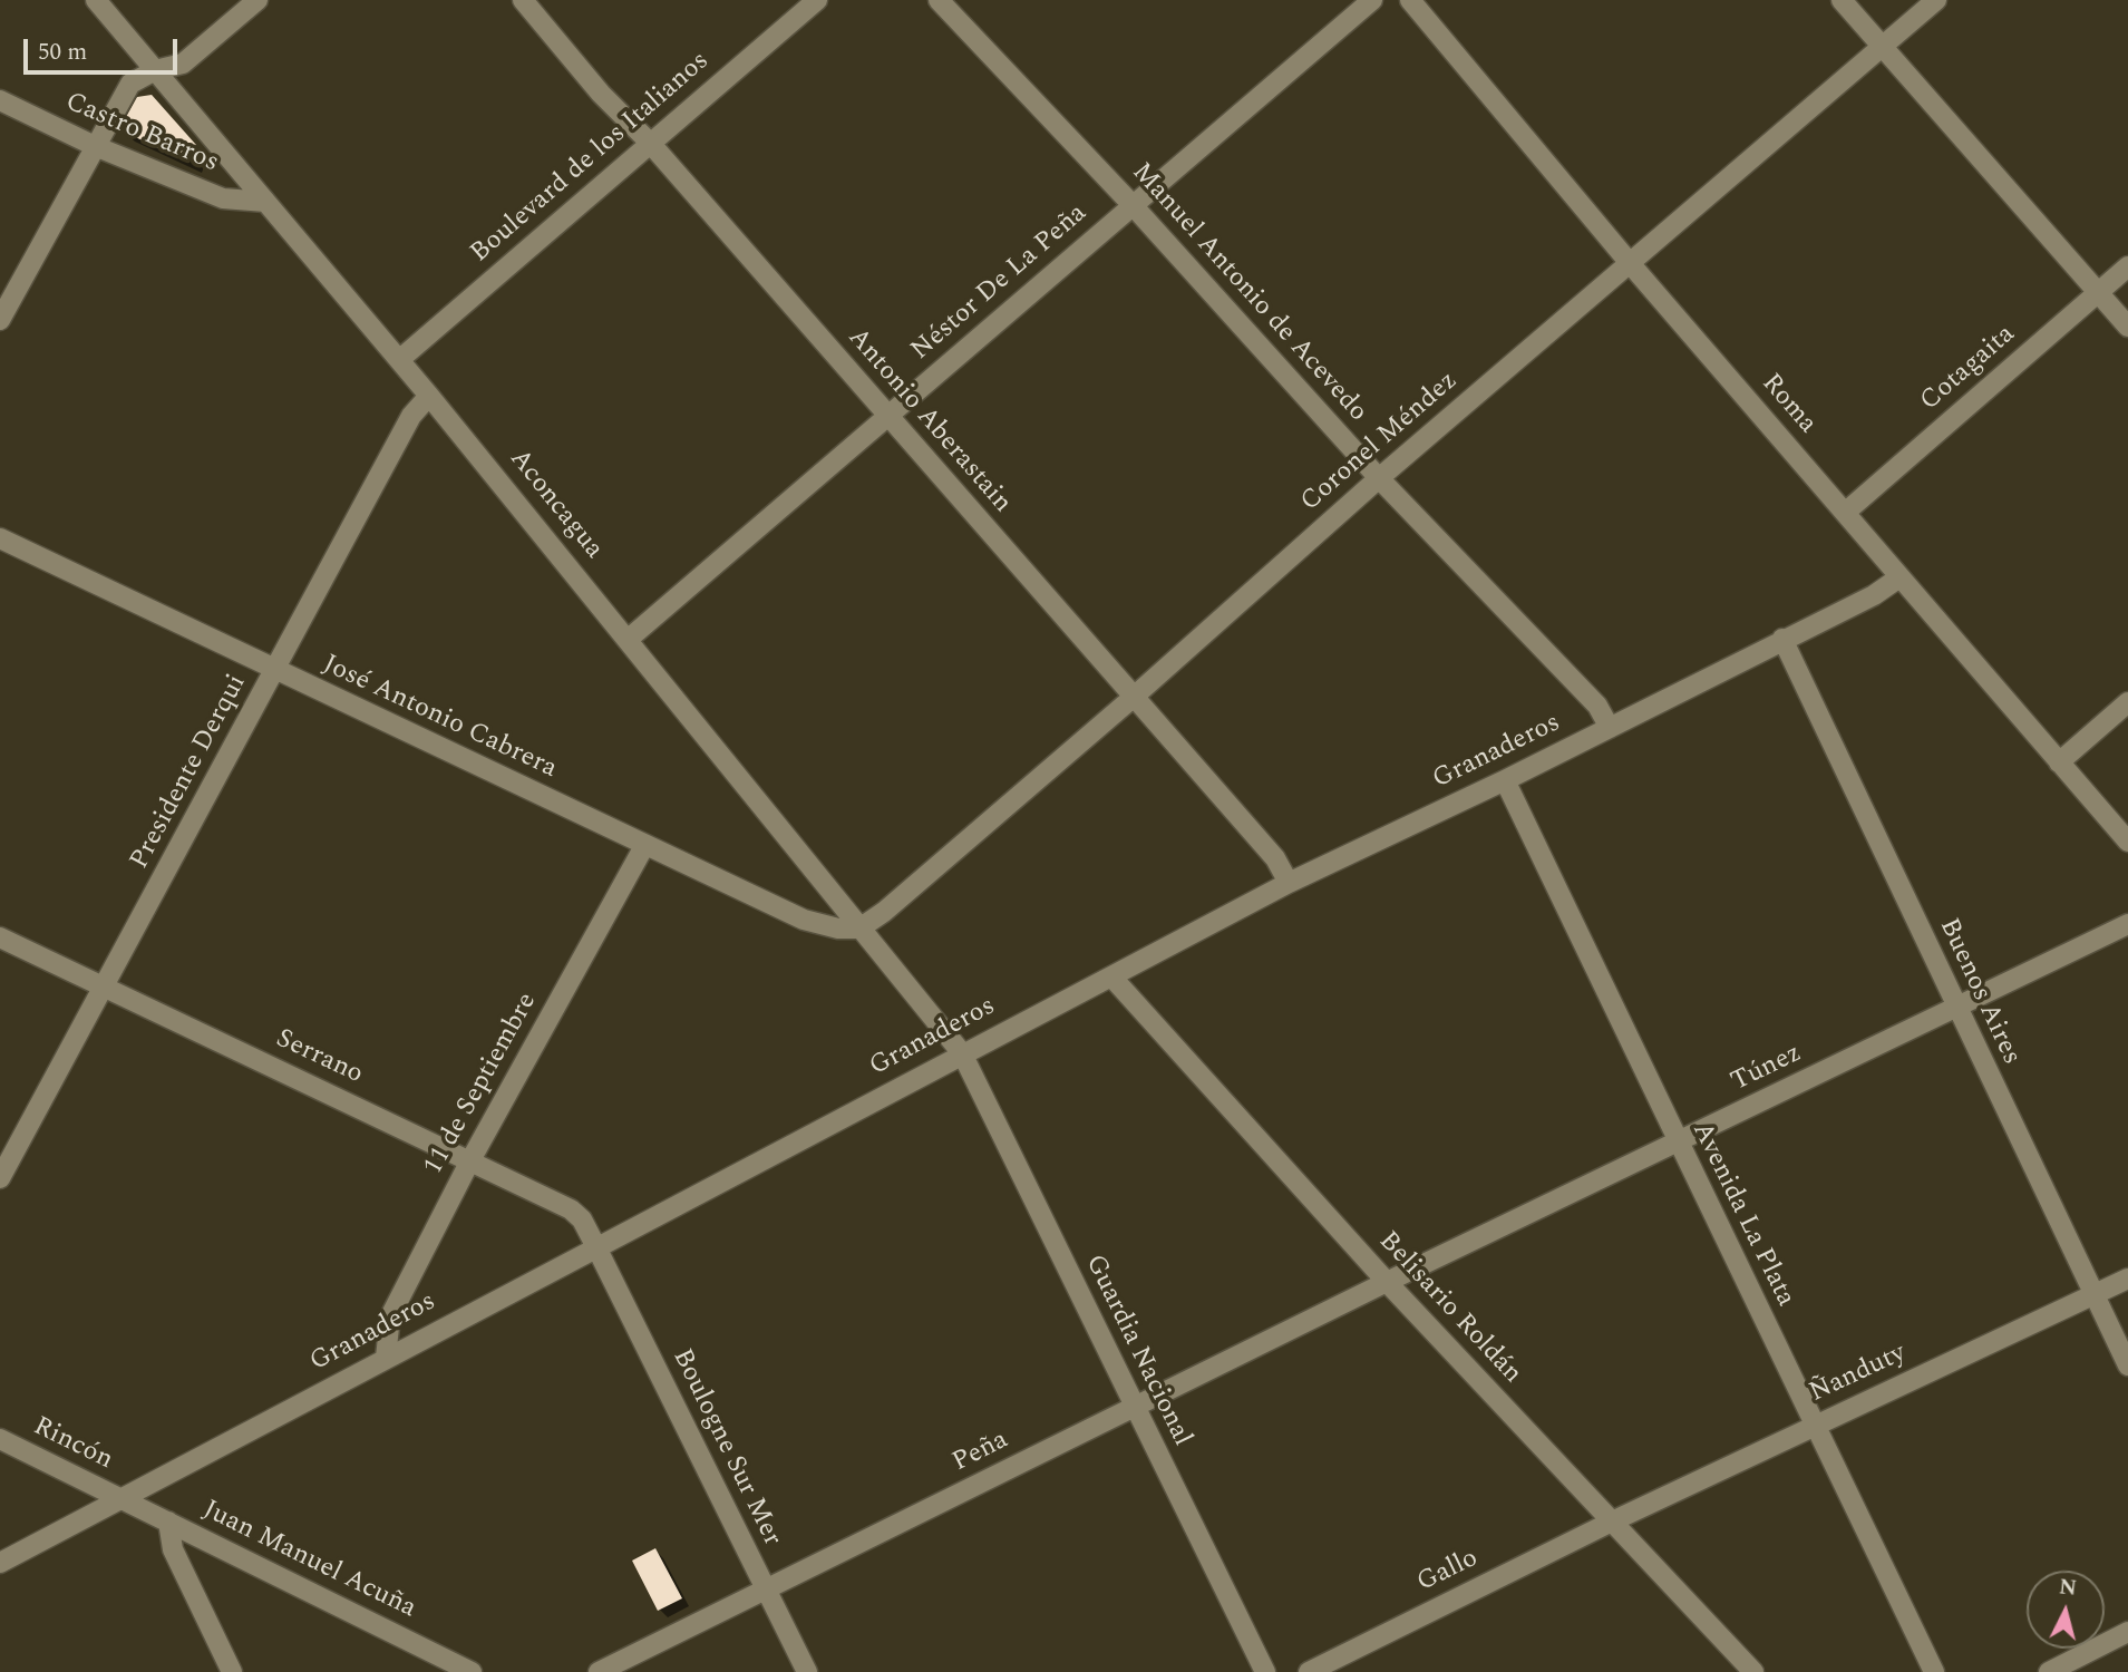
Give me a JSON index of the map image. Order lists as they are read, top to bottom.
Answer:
{
  "streets": {
    "street": [
      "Castro Barros",
      "Boulevard de los Italianos",
      "Néstor De La Peña",
      "Manuel Antonio de Acevedo",
      "Cotagaita",
      "Roma",
      "Antonio Aberastain",
      "Coronel Méndez",
      "Aconcagua",
      "José Antonio Cabrera",
      "Granaderos",
      "Presidente Derqui",
      "Buenos Aires",
      "Serrano",
      "Túnez",
      "11 de Septiembre",
      "Avenida La Plata",
      "Belisario Roldán",
      "Guardia Nacional",
      "Ñanduty",
      "Rincón",
      "Boulogne Sur Mer",
      "Peña",
      "Juan Manuel Acuña",
      "Gallo"
    ]
  },
  "crossings": [
    ["Castro Barros", "Aconcagua"],
    ["Boulevard de los Italianos", "Antonio Aberastain"],
    ["Boulevard de los Italianos", "Aconcagua"],
    ["Néstor De La Peña", "Manuel Antonio de Acevedo"],
    ["Néstor De La Peña", "Antonio Aberastain"],
    ["Néstor De La Peña", "Aconcagua"],
    ["Manuel Antonio de Acevedo", "Coronel Méndez"],
    ["Manuel Antonio de Acevedo", "Granaderos"],
    ["Cotagaita", "Roma"],
    ["Roma", "Coronel Méndez"],
    ["Roma", "Granaderos"],
    ["Antonio Aberastain", "Coronel Méndez"],
    ["Antonio Aberastain", "Granaderos"],
    ["Coronel Méndez", "Aconcagua"],
    ["Coronel Méndez", "José Antonio Cabrera"],
    ["Aconcagua", "José Antonio Cabrera"],
    ["Aconcagua", "Granaderos"],
    ["Aconcagua", "Presidente Derqui"],
    ["Aconcagua", "Guardia Nacional"],
    ["José Antonio Cabrera", "Presidente Derqui"],
    ["José Antonio Cabrera", "11 de Septiembre"],
    ["Granaderos", "Buenos Aires"],
    ["Granaderos", "Serrano"],
    ["Granaderos", "11 de Septiembre"],
    ["Granaderos", "Avenida La Plata"],
    ["Granaderos", "Belisario Roldán"],
    ["Granaderos", "Guardia Nacional"],
    ["Granaderos", "Rincón"],
    ["Granaderos", "Boulogne Sur Mer"],
    ["Granaderos", "Juan Manuel Acuña"],
    ["Presidente Derqui", "Serrano"],
    ["Buenos Aires", "Túnez"],
    ["Buenos Aires", "Ñanduty"],
    ["Serrano", "11 de Septiembre"],
    ["Serrano", "Boulogne Sur Mer"],
    ["Túnez", "Avenida La Plata"],
    ["Túnez", "Belisario Roldán"],
    ["Túnez", "Peña"],
    ["Avenida La Plata", "Ñanduty"],
    ["Belisario Roldán", "Ñanduty"],
    ["Belisario Roldán", "Peña"],
    ["Belisario Roldán", "Gallo"],
    ["Guardia Nacional", "Peña"],
    ["Ñanduty", "Gallo"],
    ["Rincón", "Juan Manuel Acuña"],
    ["Boulogne Sur Mer", "Peña"]
  ],
  "scale_bar": "50 m",
  "north": "top"
}
